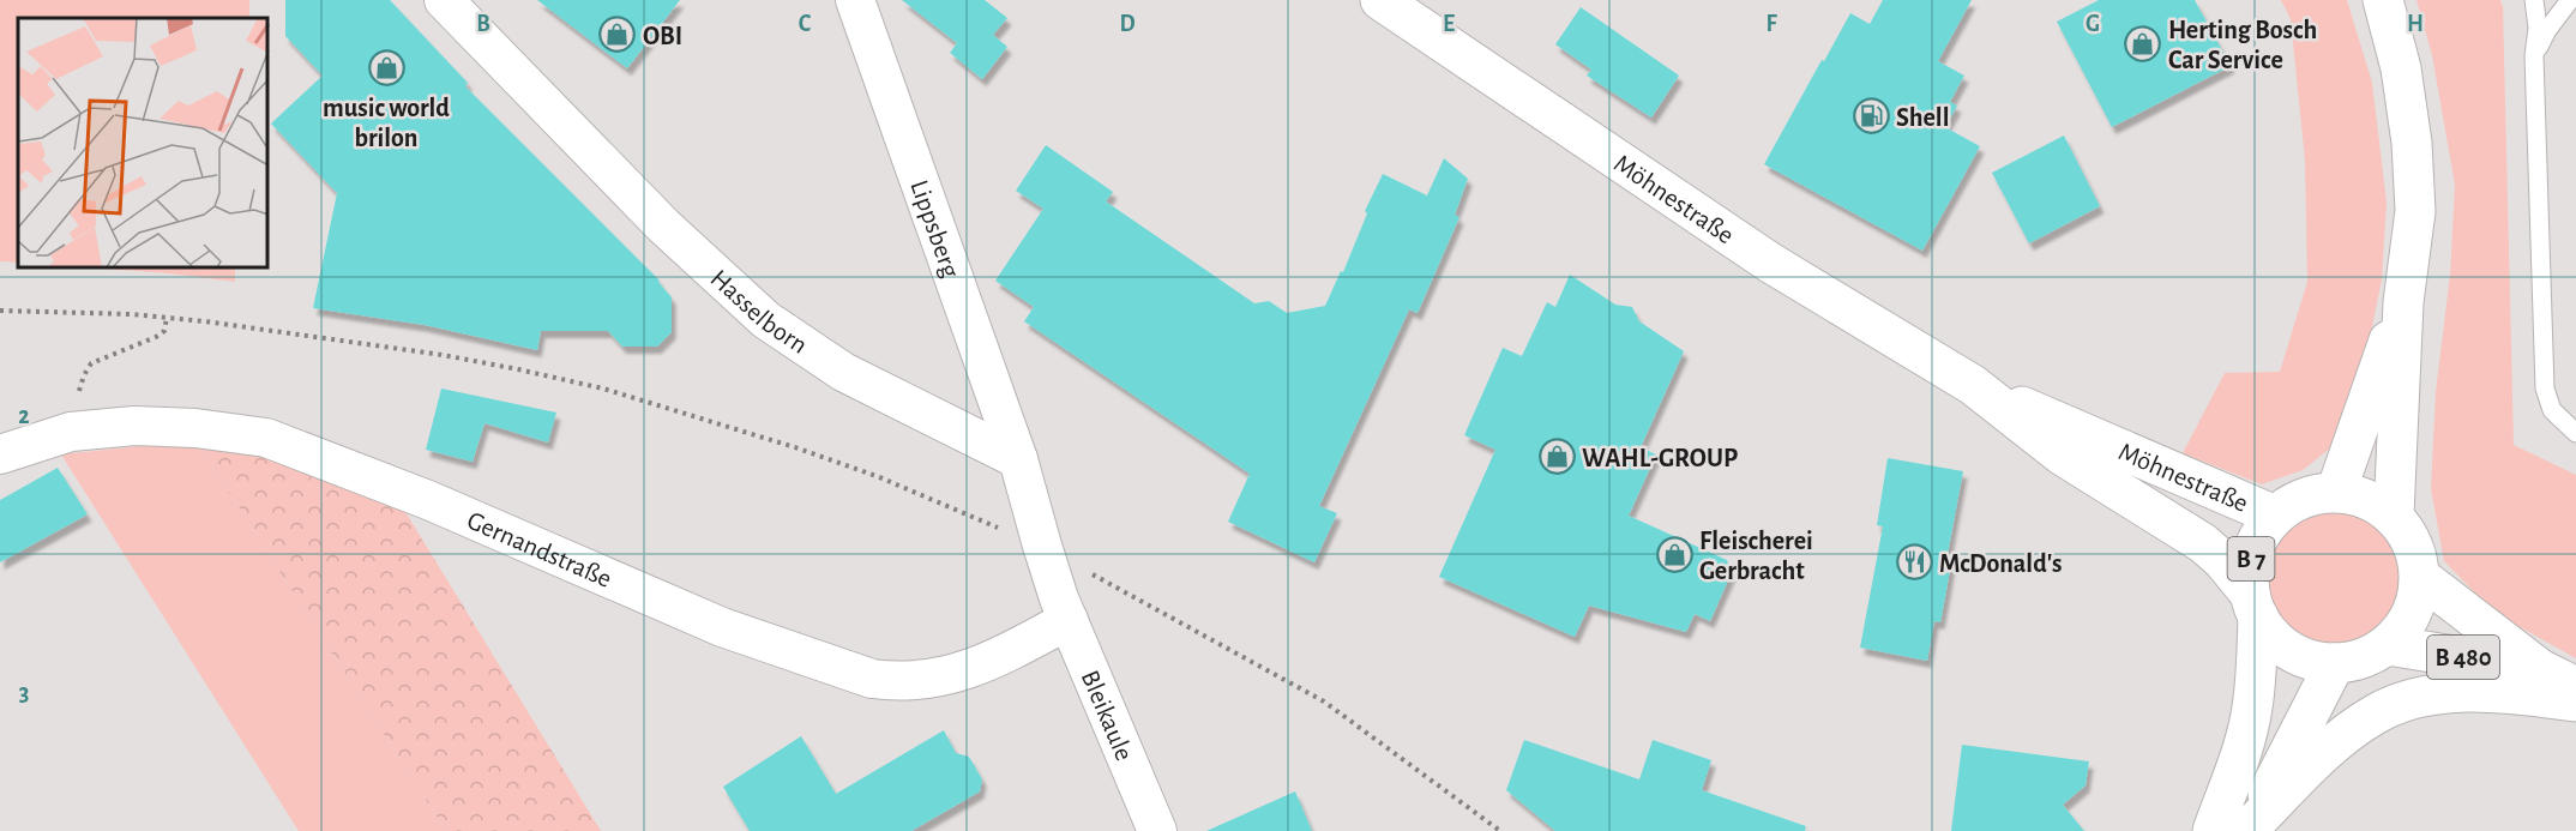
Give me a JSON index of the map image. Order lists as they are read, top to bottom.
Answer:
{
  "streets": {
    "main road": ["Möhnestraße", "B 7", "B 480"],
    "street": [
      "Lippsberg",
      "Hasselborn",
      "Gernandstraße",
      "Bleikaule"
    ]
  },
  "crossings": [
    ["Möhnestraße", "B 7"],
    ["Möhnestraße", "B 480"],
    ["Lippsberg", "Hasselborn"],
    ["Gernandstraße", "Bleikaule"],
    ["B 7", "B 480"]
  ],
  "places": {
    "shop": [
      "OBI",
      "Herting Bosch Car Service",
      "music world brilon",
      "WAHL-GROUP",
      "Fleischerei Gerbracht"
    ],
    "fuel station": ["Shell"],
    "restaurant": ["McDonald's"]
  },
  "grid": {
    "columns": [
      "B",
      "C",
      "D",
      "E",
      "F",
      "G",
      "H"
    ],
    "rows": ["2", "3"]
  }
}
